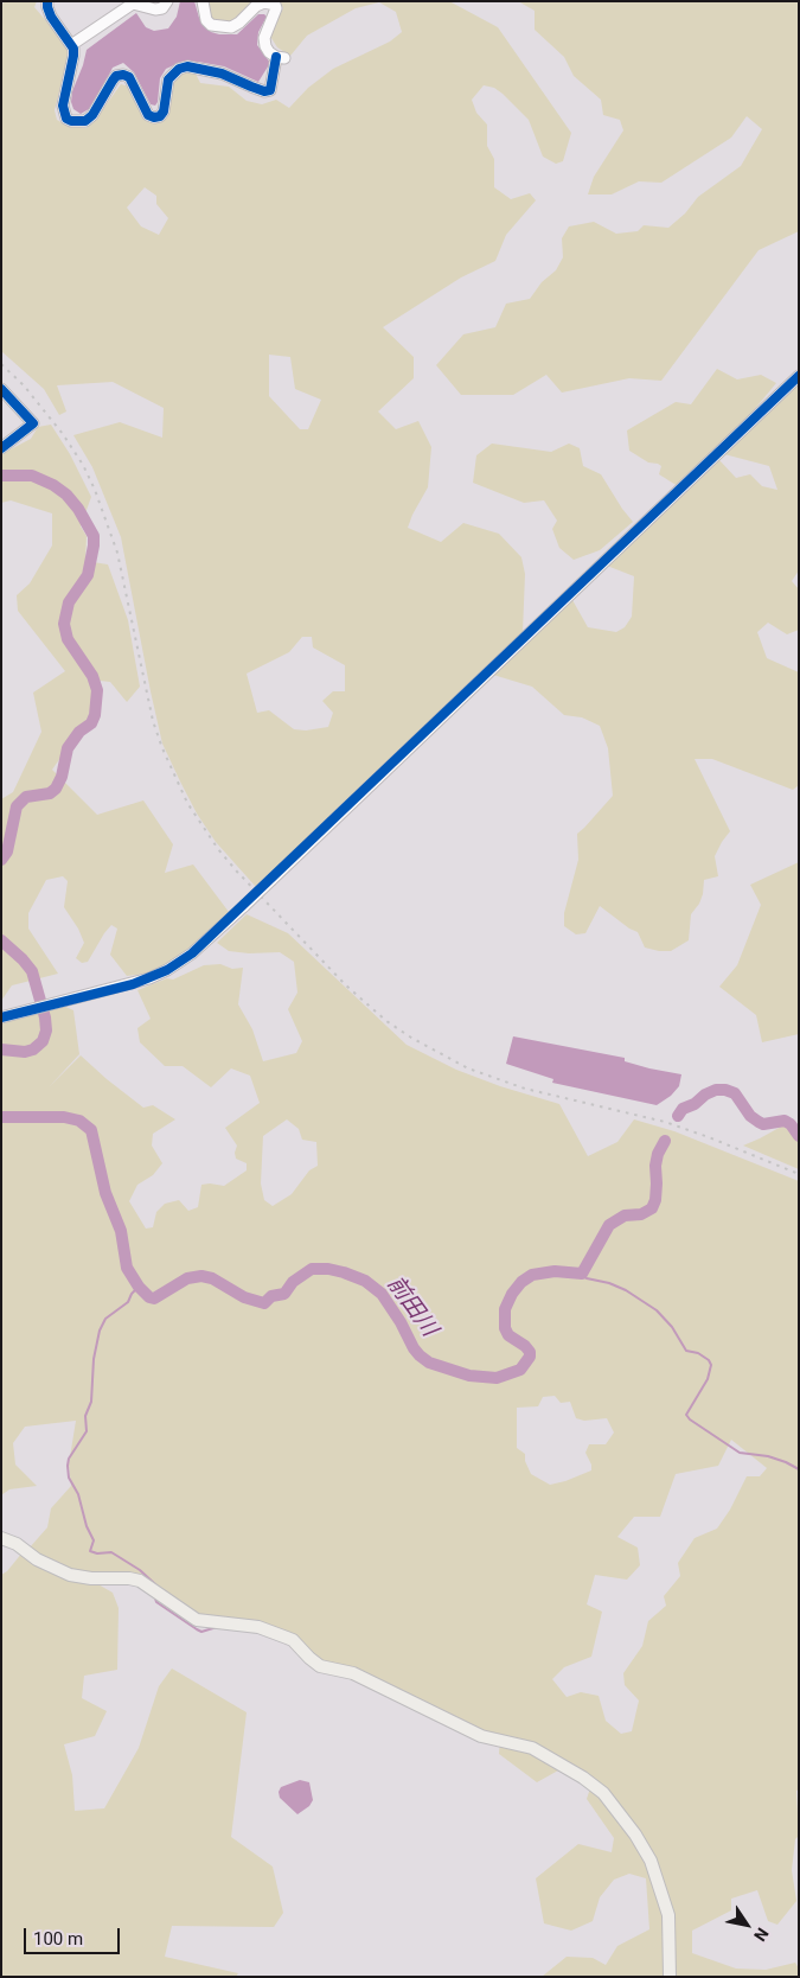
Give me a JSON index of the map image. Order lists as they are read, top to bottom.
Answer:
{
  "water": ["前田川"],
  "scale_bar": "100 m",
  "north": "bottom right"
}
